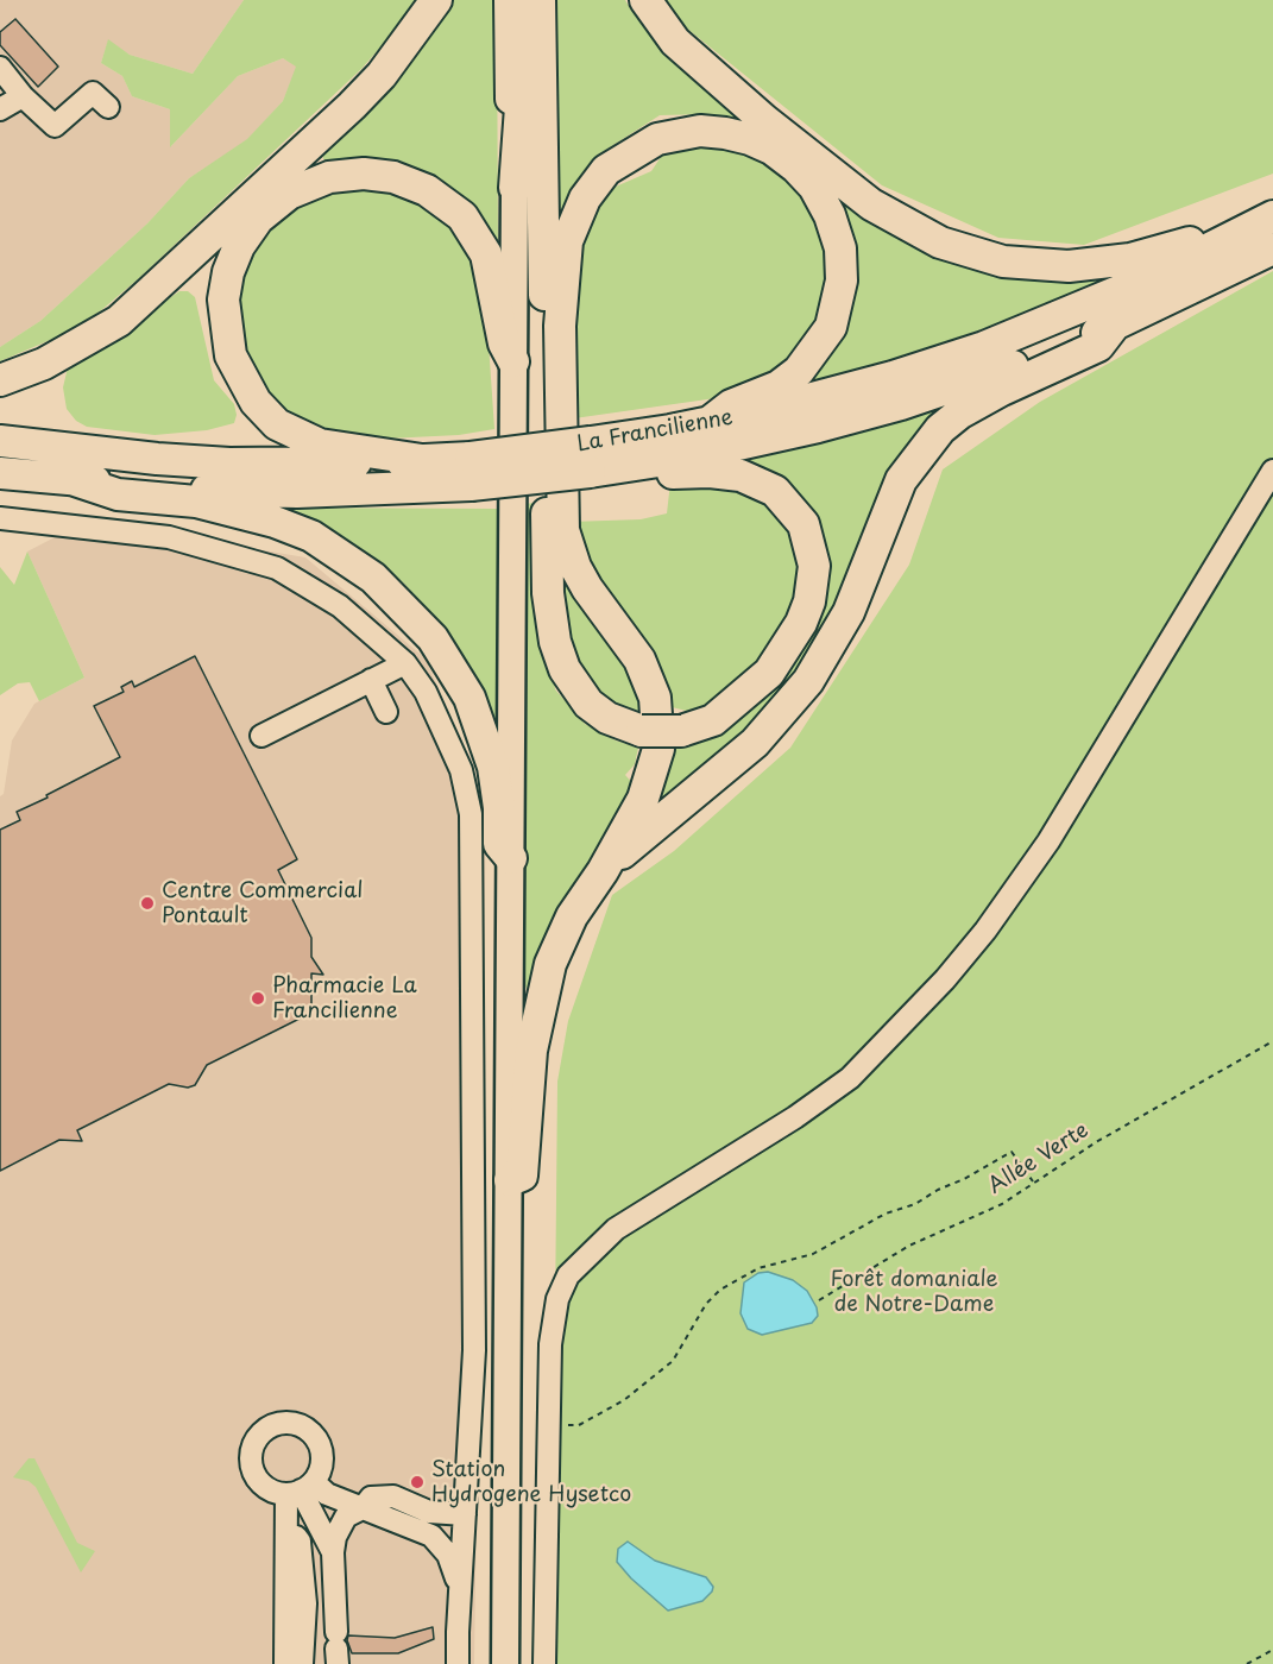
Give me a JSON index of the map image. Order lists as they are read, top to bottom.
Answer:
{
  "streets": {
    "highway": ["La Francilienne"],
    "path": ["Allée Verte"]
  },
  "parks": ["Forêt domaniale de Notre-Dame"],
  "places": ["Centre Commercial Pontault", "Pharmacie La Francilienne", "Station Hydrogene Hysetco"]
}
